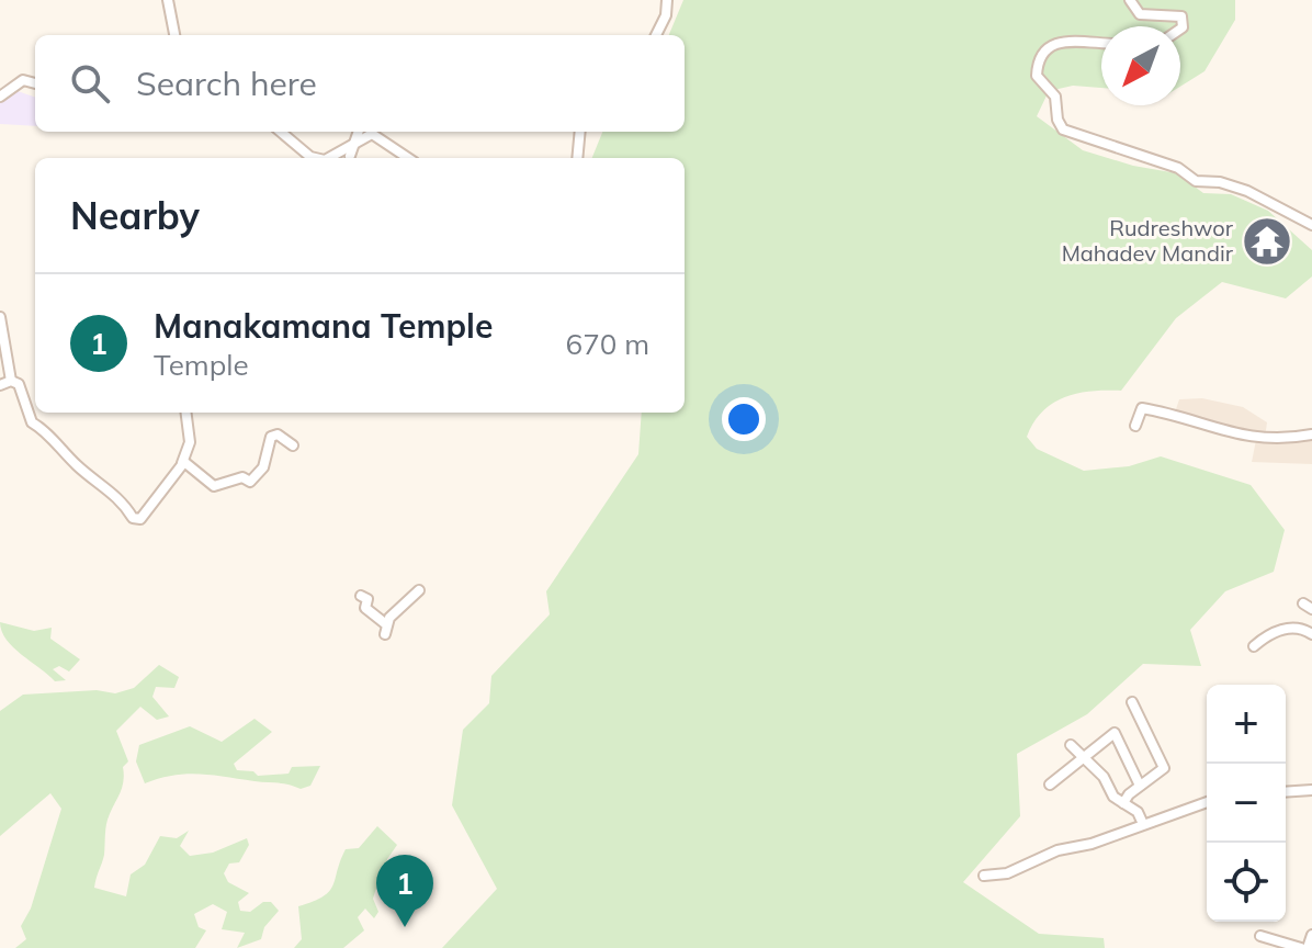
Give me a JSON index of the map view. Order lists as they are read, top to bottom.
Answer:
{
  "places": {
    "temple": ["Rudreshwor Mahadev Mandir"]
  },
  "north": "bottom left",
  "page": {
    "search": "Search here",
    "heading": "Nearby",
    "list": [
      {
        "mark": "1",
        "name": "Manakamana Temple",
        "note": "Temple",
        "value": "670 m"
      }
    ],
    "map_buttons": ["+", "−"],
    "pins": "1"
  }
}
